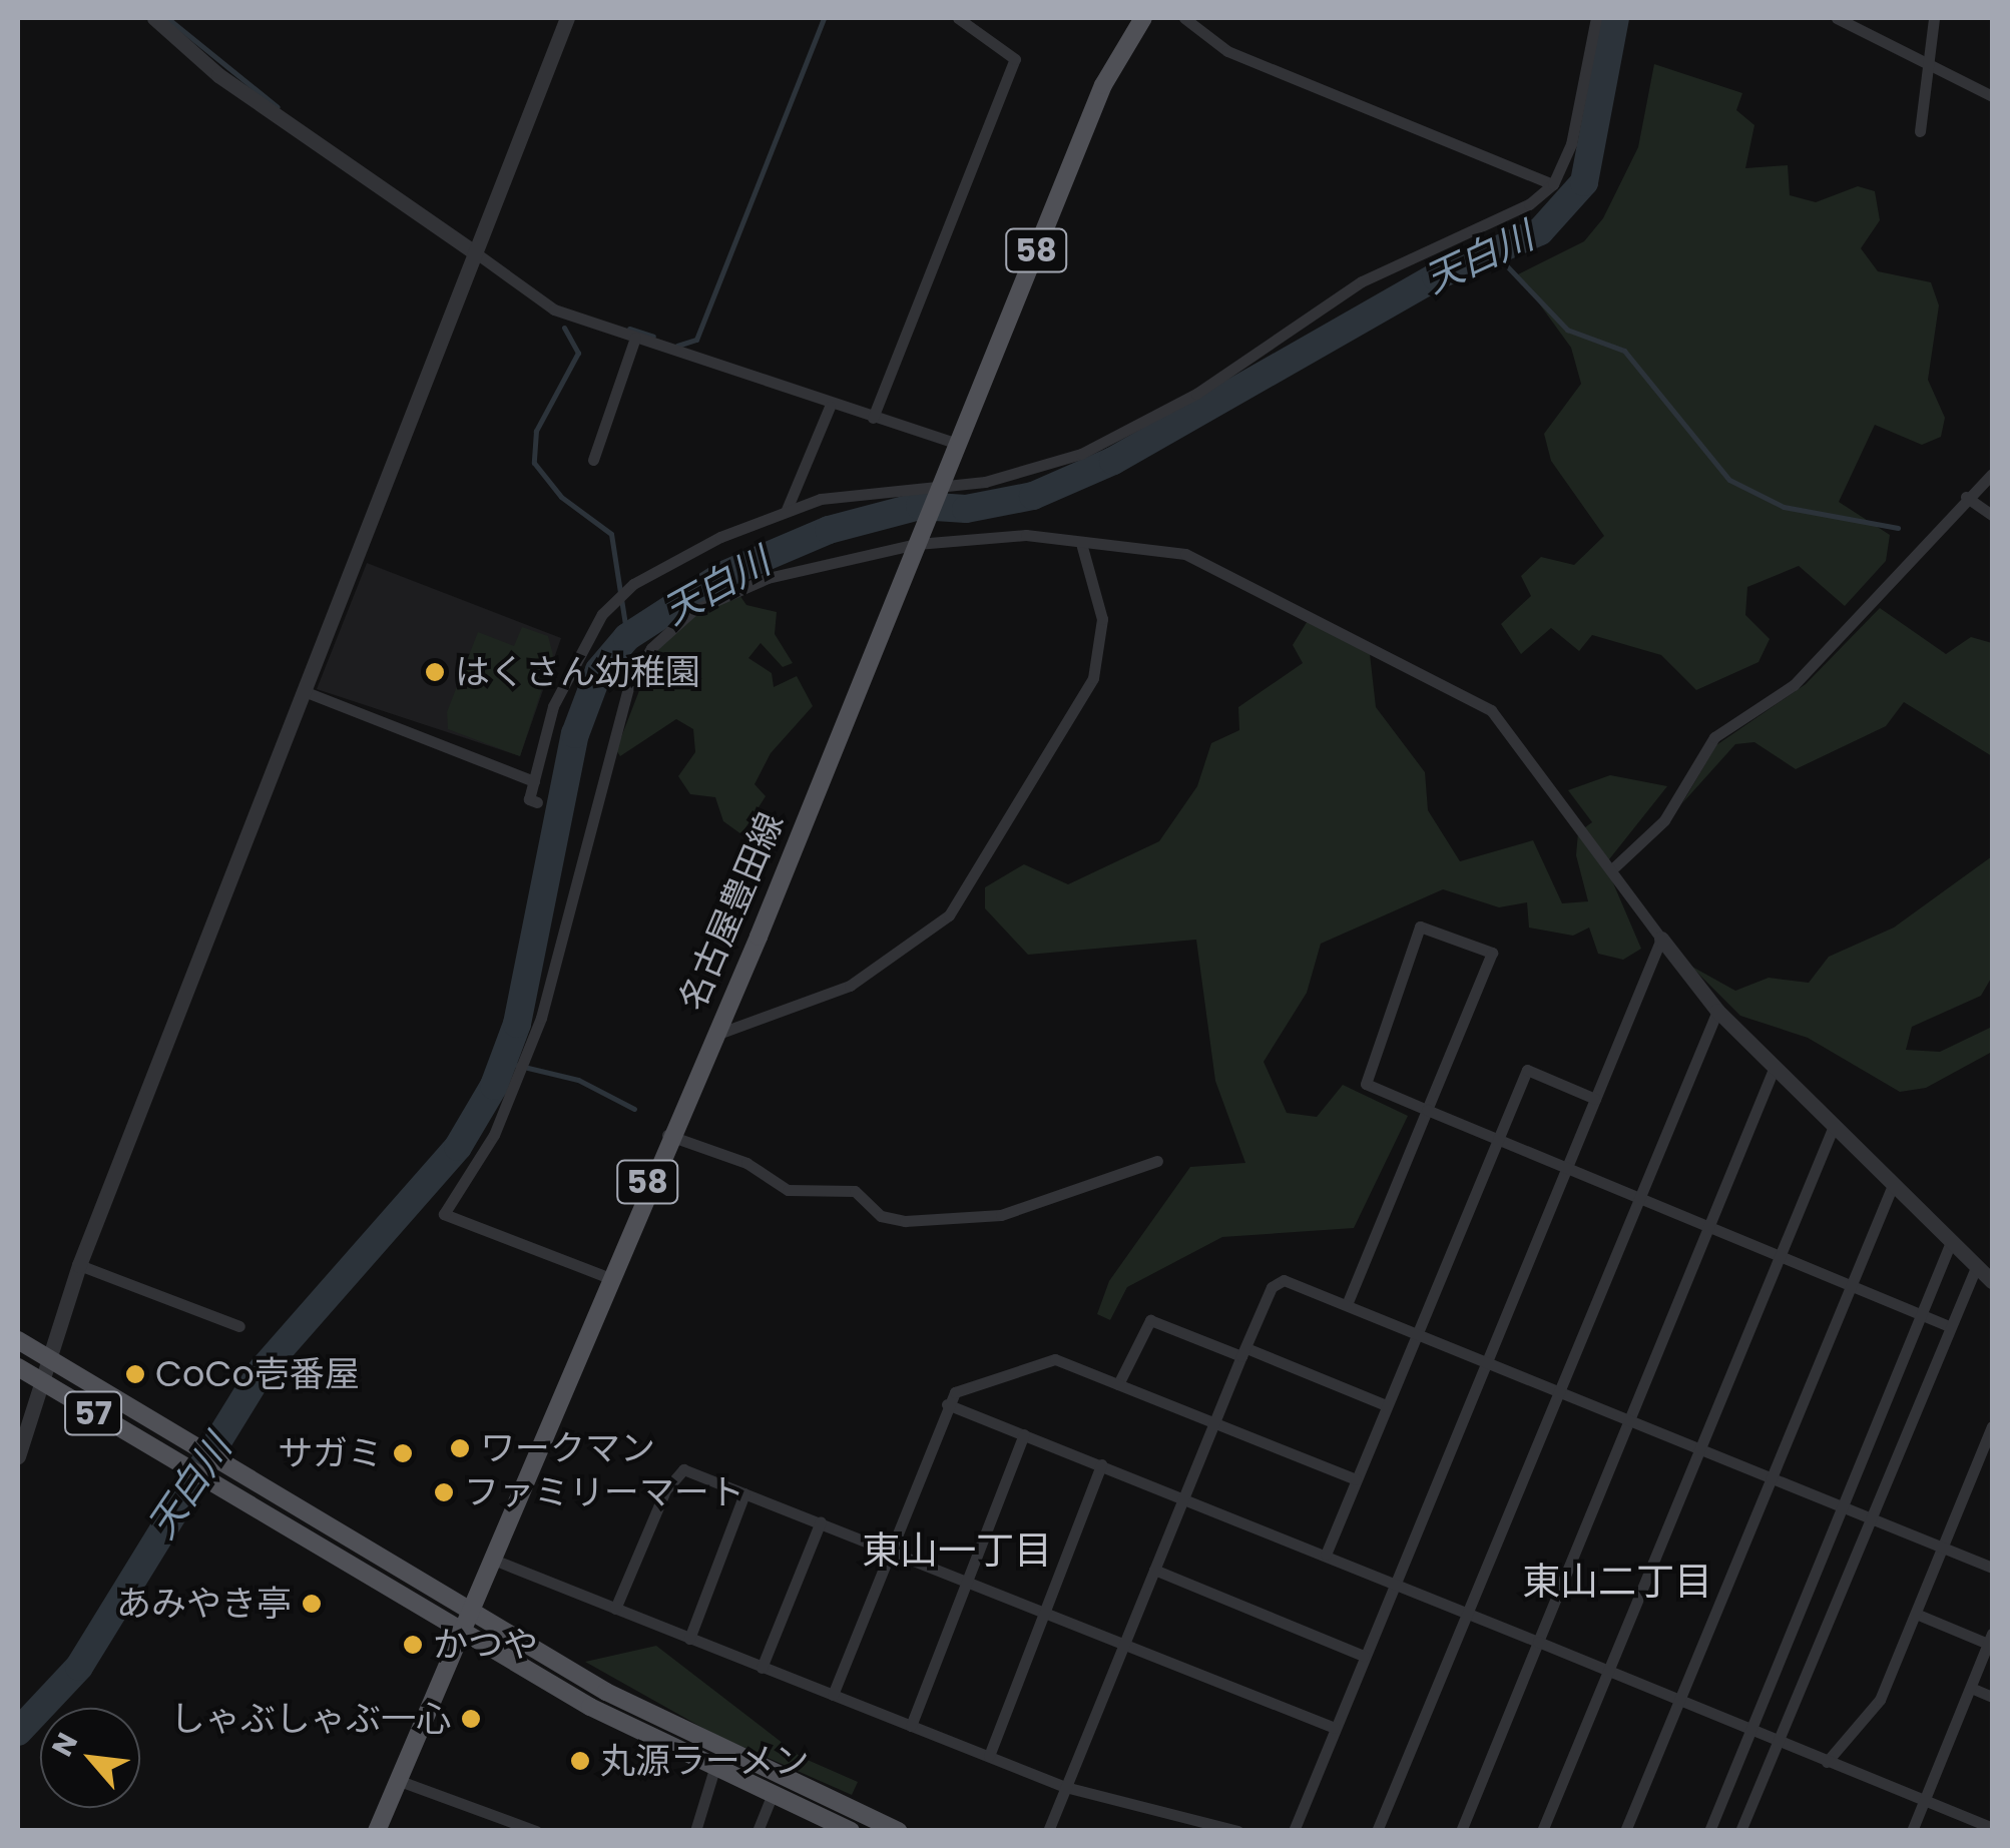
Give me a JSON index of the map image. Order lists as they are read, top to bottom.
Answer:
{
  "streets": {
    "main road": ["58", "名古屋豊田線", "57"]
  },
  "crossings": [
    ["名古屋豊田線", "57"]
  ],
  "districts": ["東山一丁目", "東山二丁目"],
  "water": ["天白川"],
  "places": [
    "はくさん幼稚園",
    "CoCo壱番屋",
    "ワークマン",
    "サガミ",
    "ファミリーマート",
    "あみやき亭",
    "かつや",
    "しゃぶしゃぶ一心",
    "丸源ラーメン"
  ],
  "north": "top left"
}
